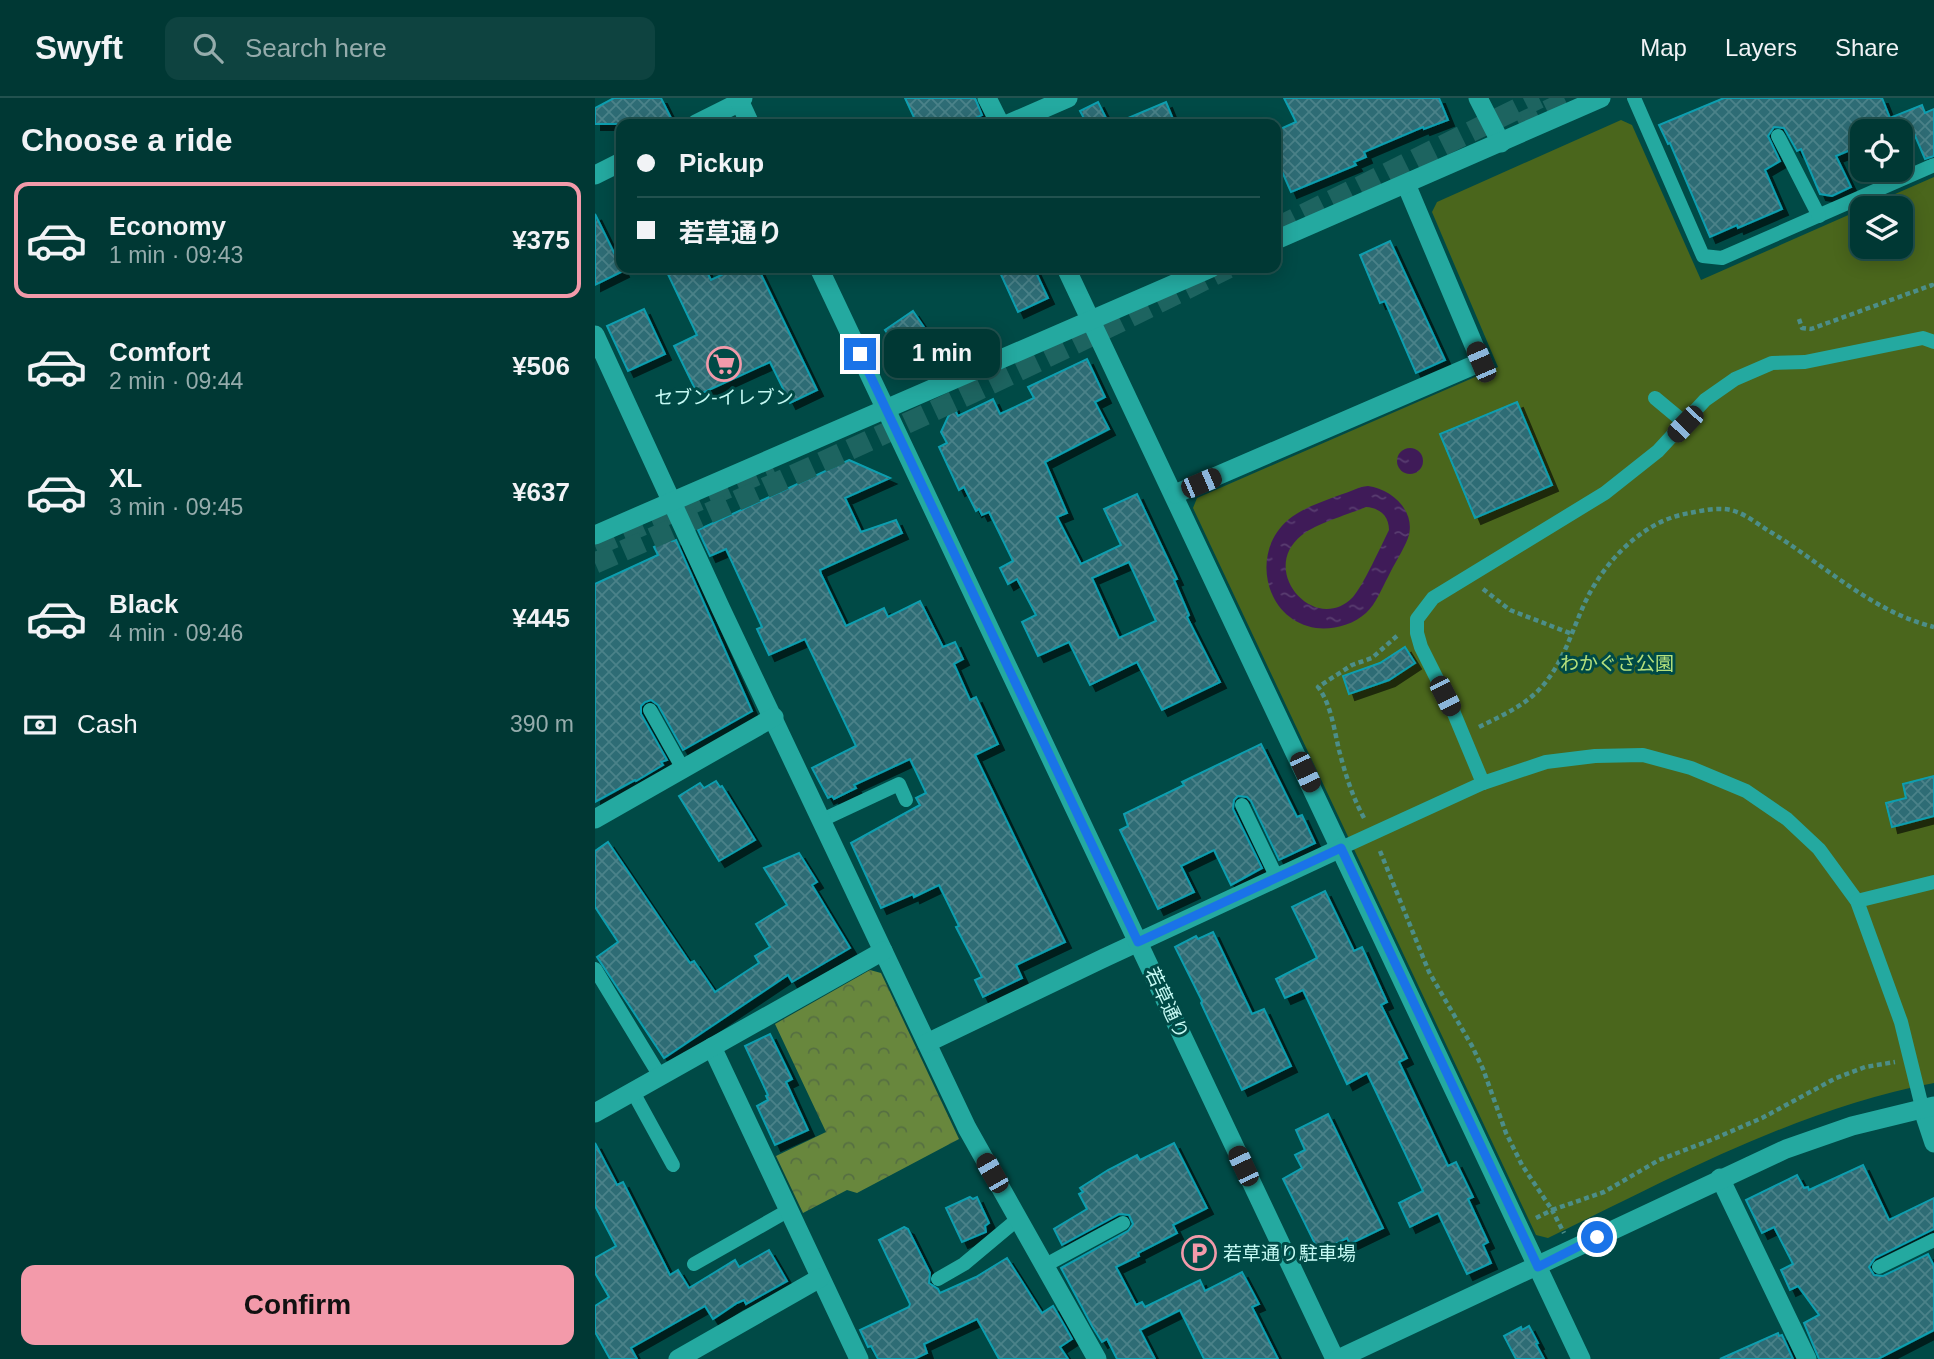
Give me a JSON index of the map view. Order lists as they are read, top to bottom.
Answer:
{
  "streets": {
    "street": ["若草通り"]
  },
  "parks": ["わかぐさ公園"],
  "places": {
    "supermarket": ["セブン-イレブン"],
    "parking": ["若草通り駐車場"]
  },
  "page": {
    "header": "Swyft",
    "search": "Search here",
    "nav": ["Map", "Layers", "Share"],
    "heading": "Choose a ride",
    "banner": ["Pickup", "若草通り"],
    "list": [
      {
        "name": "Economy",
        "note": "1 min · 09:43",
        "value": "¥375"
      },
      {
        "name": "Comfort",
        "note": "2 min · 09:44",
        "value": "¥506"
      },
      {
        "name": "XL",
        "note": "3 min · 09:45",
        "value": "¥637"
      },
      {
        "name": "Black",
        "note": "4 min · 09:46",
        "value": "¥445"
      }
    ],
    "bubble": "1 min",
    "pay": ["Cash", "390 m"],
    "buttons": "Confirm"
  }
}
